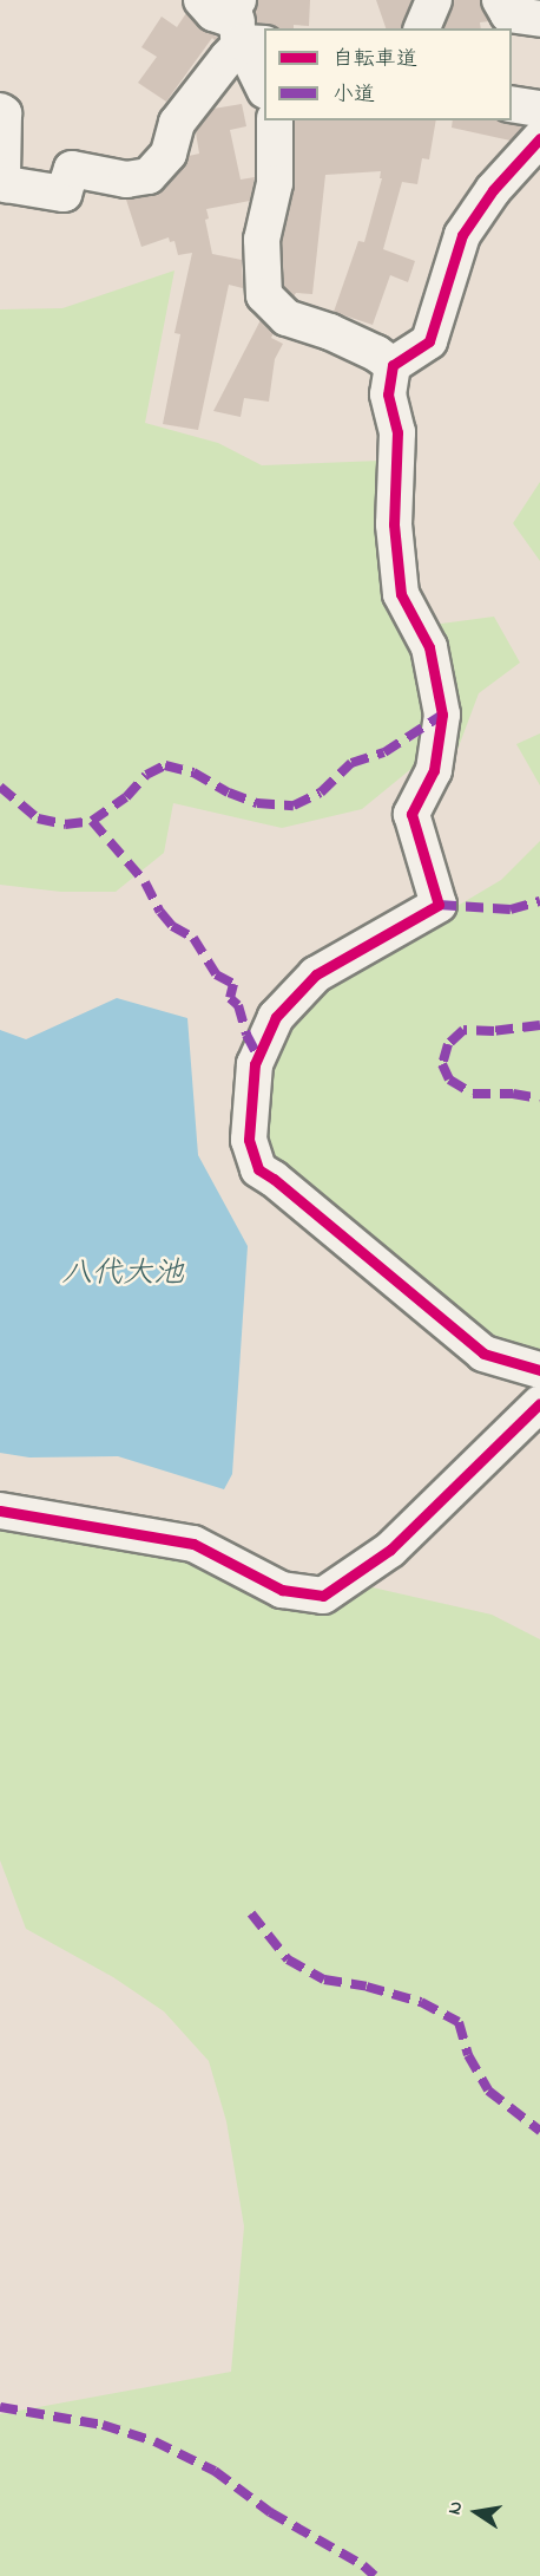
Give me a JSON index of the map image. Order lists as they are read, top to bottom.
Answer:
{
  "water": ["八代大池"],
  "legend": ["自転車道", "小道"],
  "north": "left"
}
